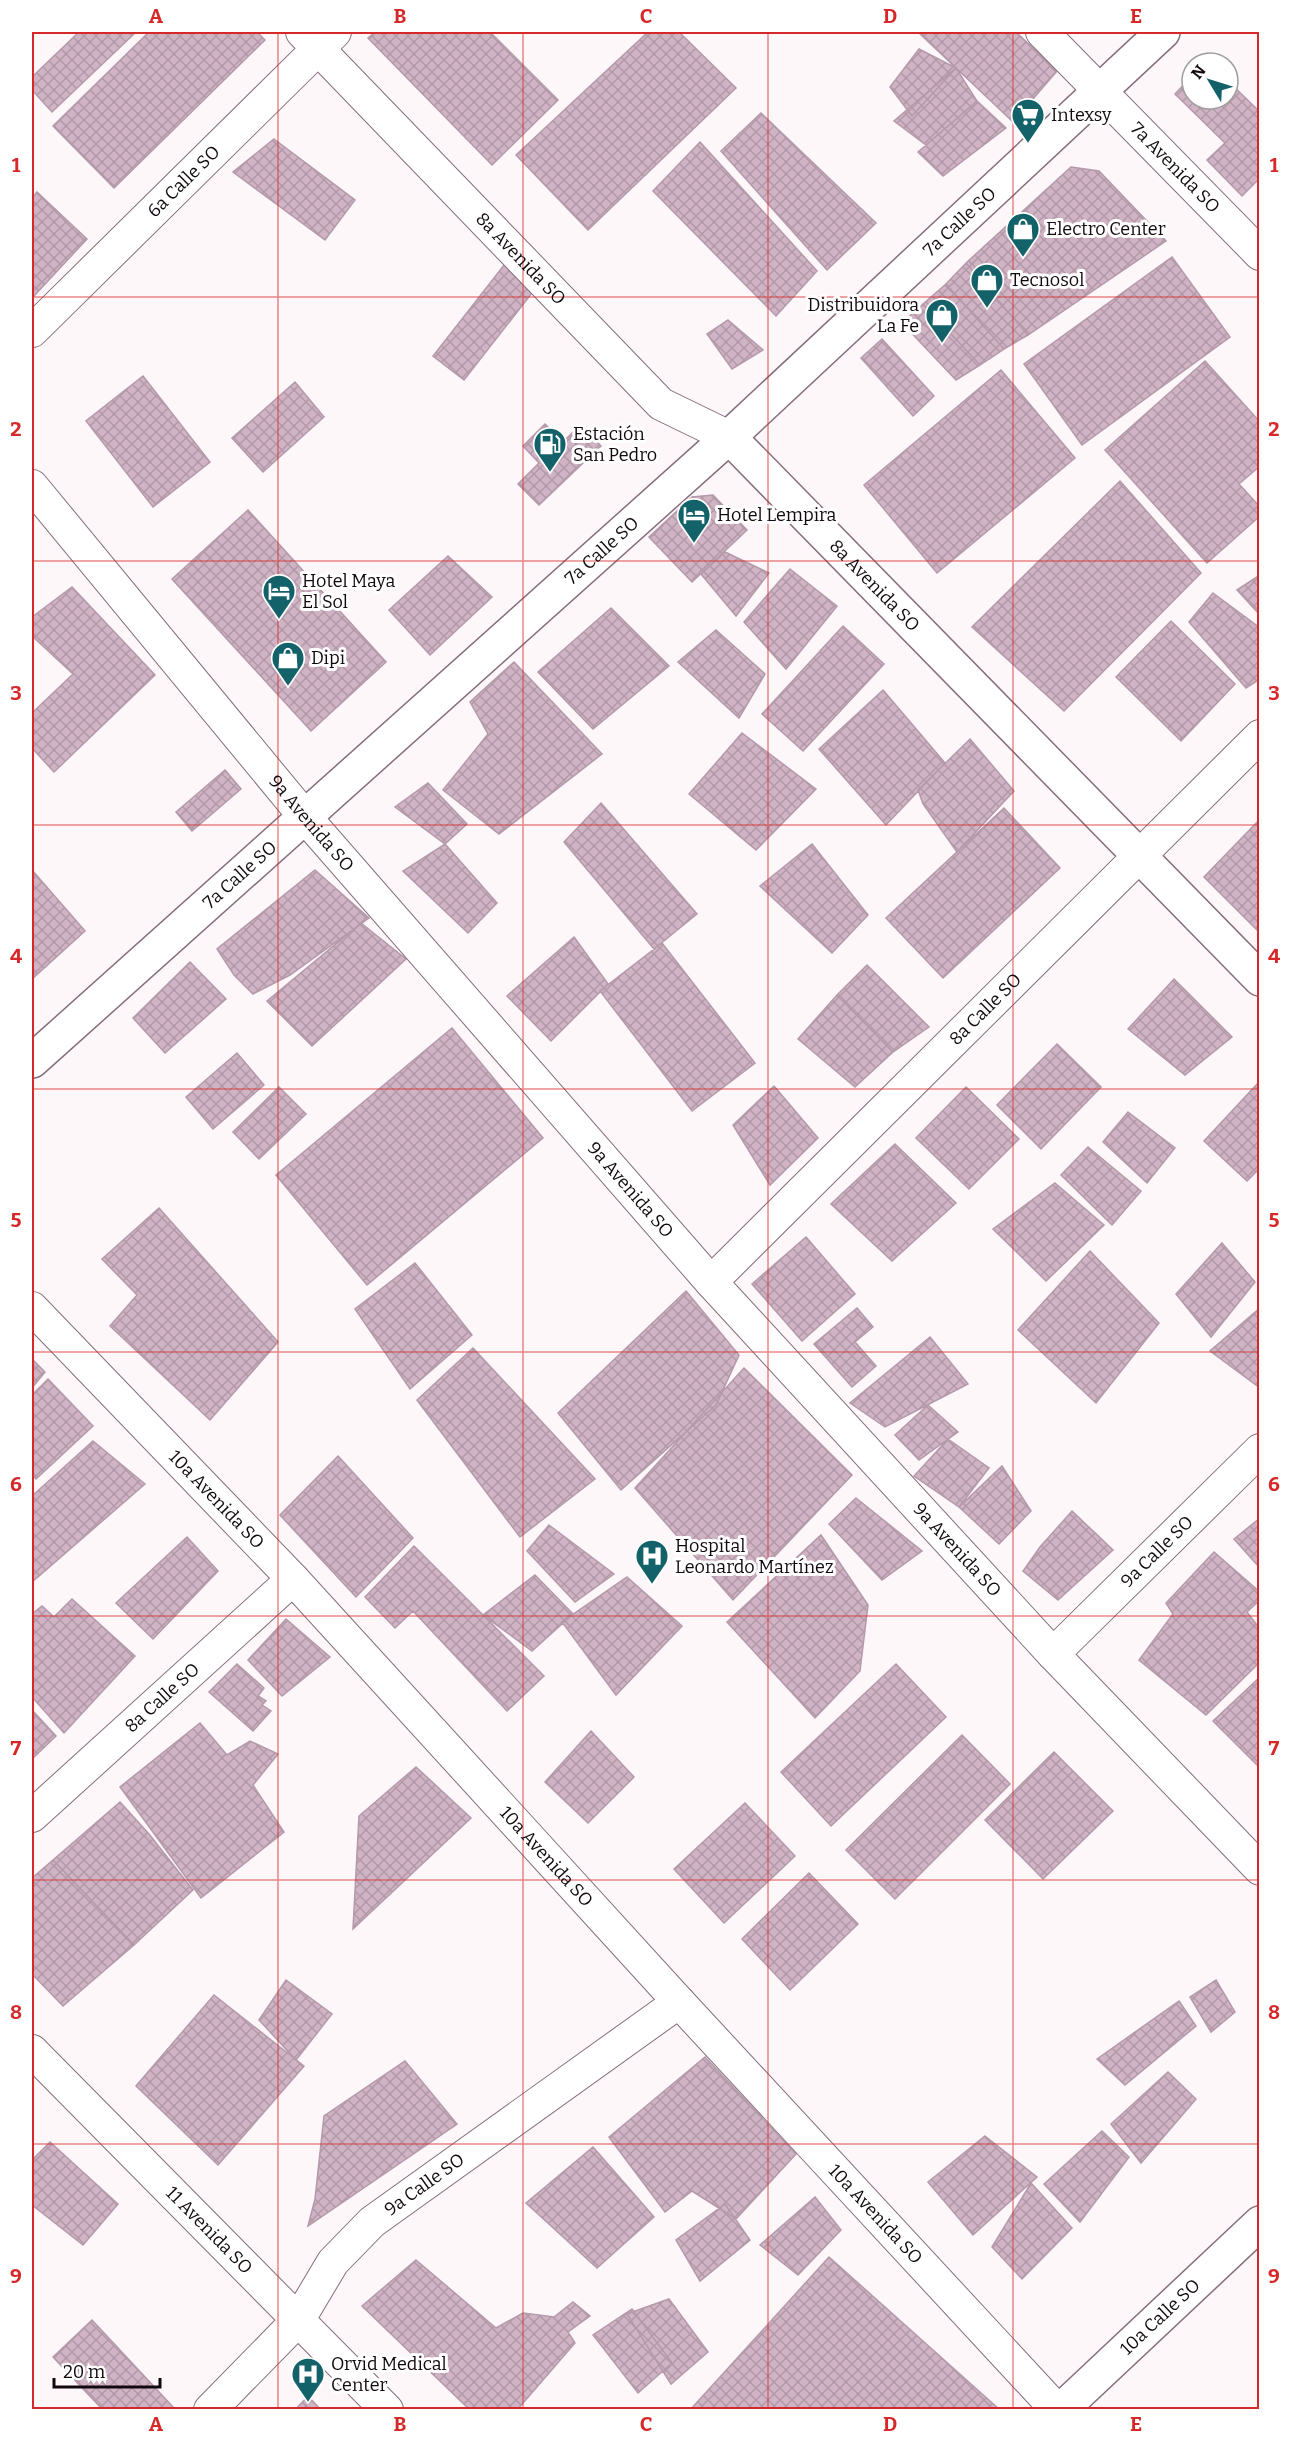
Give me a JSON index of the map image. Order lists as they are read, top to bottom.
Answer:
{
  "streets": {
    "main road": ["7a Calle SO", "8a Avenida SO", "10a Calle SO"],
    "street": [
      "7a Avenida SO",
      "6a Calle SO",
      "9a Avenida SO",
      "8a Calle SO",
      "10a Avenida SO",
      "9a Calle SO",
      "11 Avenida SO"
    ]
  },
  "crossings": [
    ["7a Avenida SO", "7a Calle SO"],
    ["6a Calle SO", "8a Avenida SO"],
    ["7a Calle SO", "8a Avenida SO"],
    ["7a Calle SO", "9a Avenida SO"],
    ["8a Avenida SO", "8a Calle SO"],
    ["9a Avenida SO", "8a Calle SO"],
    ["9a Avenida SO", "9a Calle SO"],
    ["8a Calle SO", "10a Avenida SO"],
    ["10a Avenida SO", "9a Calle SO"],
    ["10a Avenida SO", "10a Calle SO"],
    ["9a Calle SO", "11 Avenida SO"]
  ],
  "places": {
    "supermarket": ["Intexsy"],
    "shop": [
      "Electro Center",
      "Tecnosol",
      "Distribuidora La Fe",
      "Dipi"
    ],
    "fuel station": ["Estación San Pedro"],
    "hotel": ["Hotel Lempira", "Hotel Maya El Sol"],
    "hospital": ["Hospital Leonardo Martínez", "Orvid Medical Center"]
  },
  "scale_bar": "20 m",
  "north": "top left",
  "grid": {
    "columns": [
      "A",
      "B",
      "C",
      "D",
      "E"
    ],
    "rows": [
      "1",
      "2",
      "3",
      "4",
      "5",
      "6",
      "7",
      "8",
      "9"
    ]
  }
}
